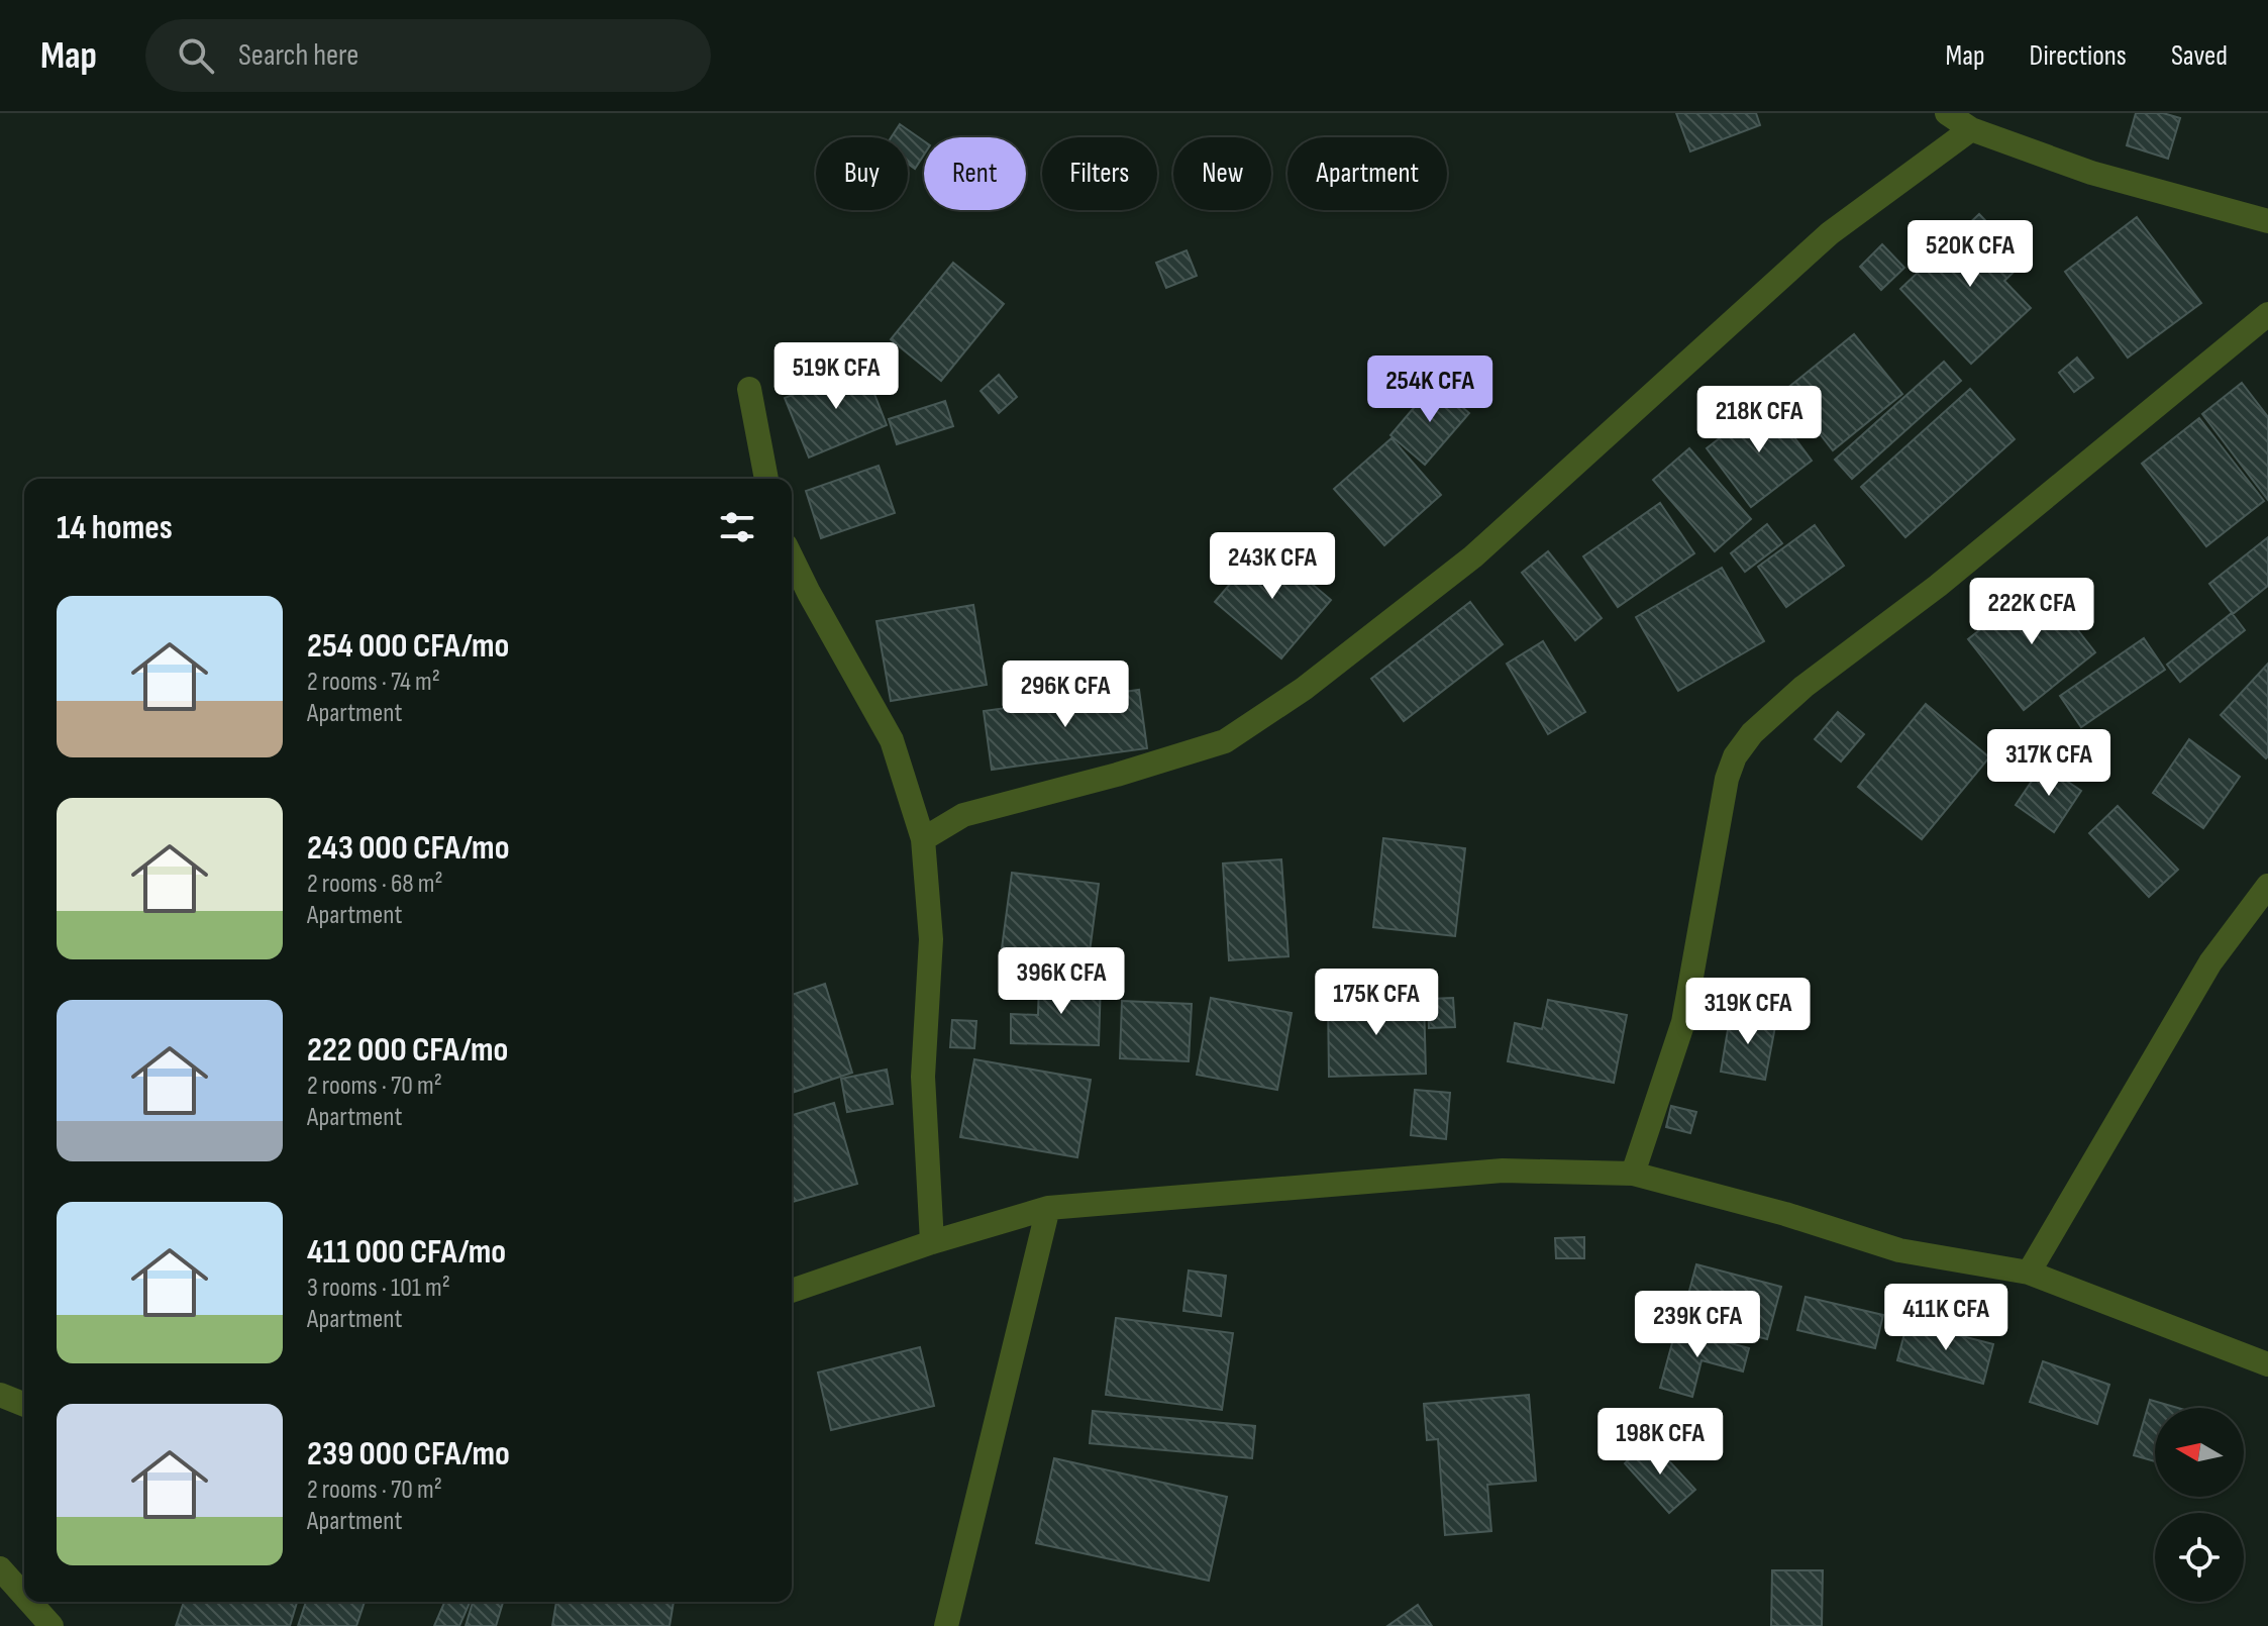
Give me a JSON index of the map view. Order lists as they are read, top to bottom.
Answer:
{
  "north": "left",
  "page": {
    "header": "Map",
    "search": "Search here",
    "nav": ["Map", "Directions", "Saved"],
    "chip": [
      "Buy",
      "Rent",
      "Filters",
      "New",
      "Apartment"
    ],
    "price": [
      "520K CFA",
      "519K CFA",
      "254K CFA",
      "218K CFA",
      "243K CFA",
      "222K CFA",
      "296K CFA",
      "317K CFA",
      "396K CFA",
      "175K CFA",
      "319K CFA",
      "411K CFA",
      "239K CFA",
      "198K CFA"
    ],
    "heading": "14 homes",
    "list": [
      {
        "name": "254 000 CFA/mo",
        "note": "2 rooms · 74 m² · Apartment"
      },
      {
        "name": "243 000 CFA/mo",
        "note": "2 rooms · 68 m² · Apartment"
      },
      {
        "name": "222 000 CFA/mo",
        "note": "2 rooms · 70 m² · Apartment"
      },
      {
        "name": "411 000 CFA/mo",
        "note": "3 rooms · 101 m² · Apartment"
      },
      {
        "name": "239 000 CFA/mo",
        "note": "2 rooms · 70 m² · Apartment"
      }
    ]
  }
}
